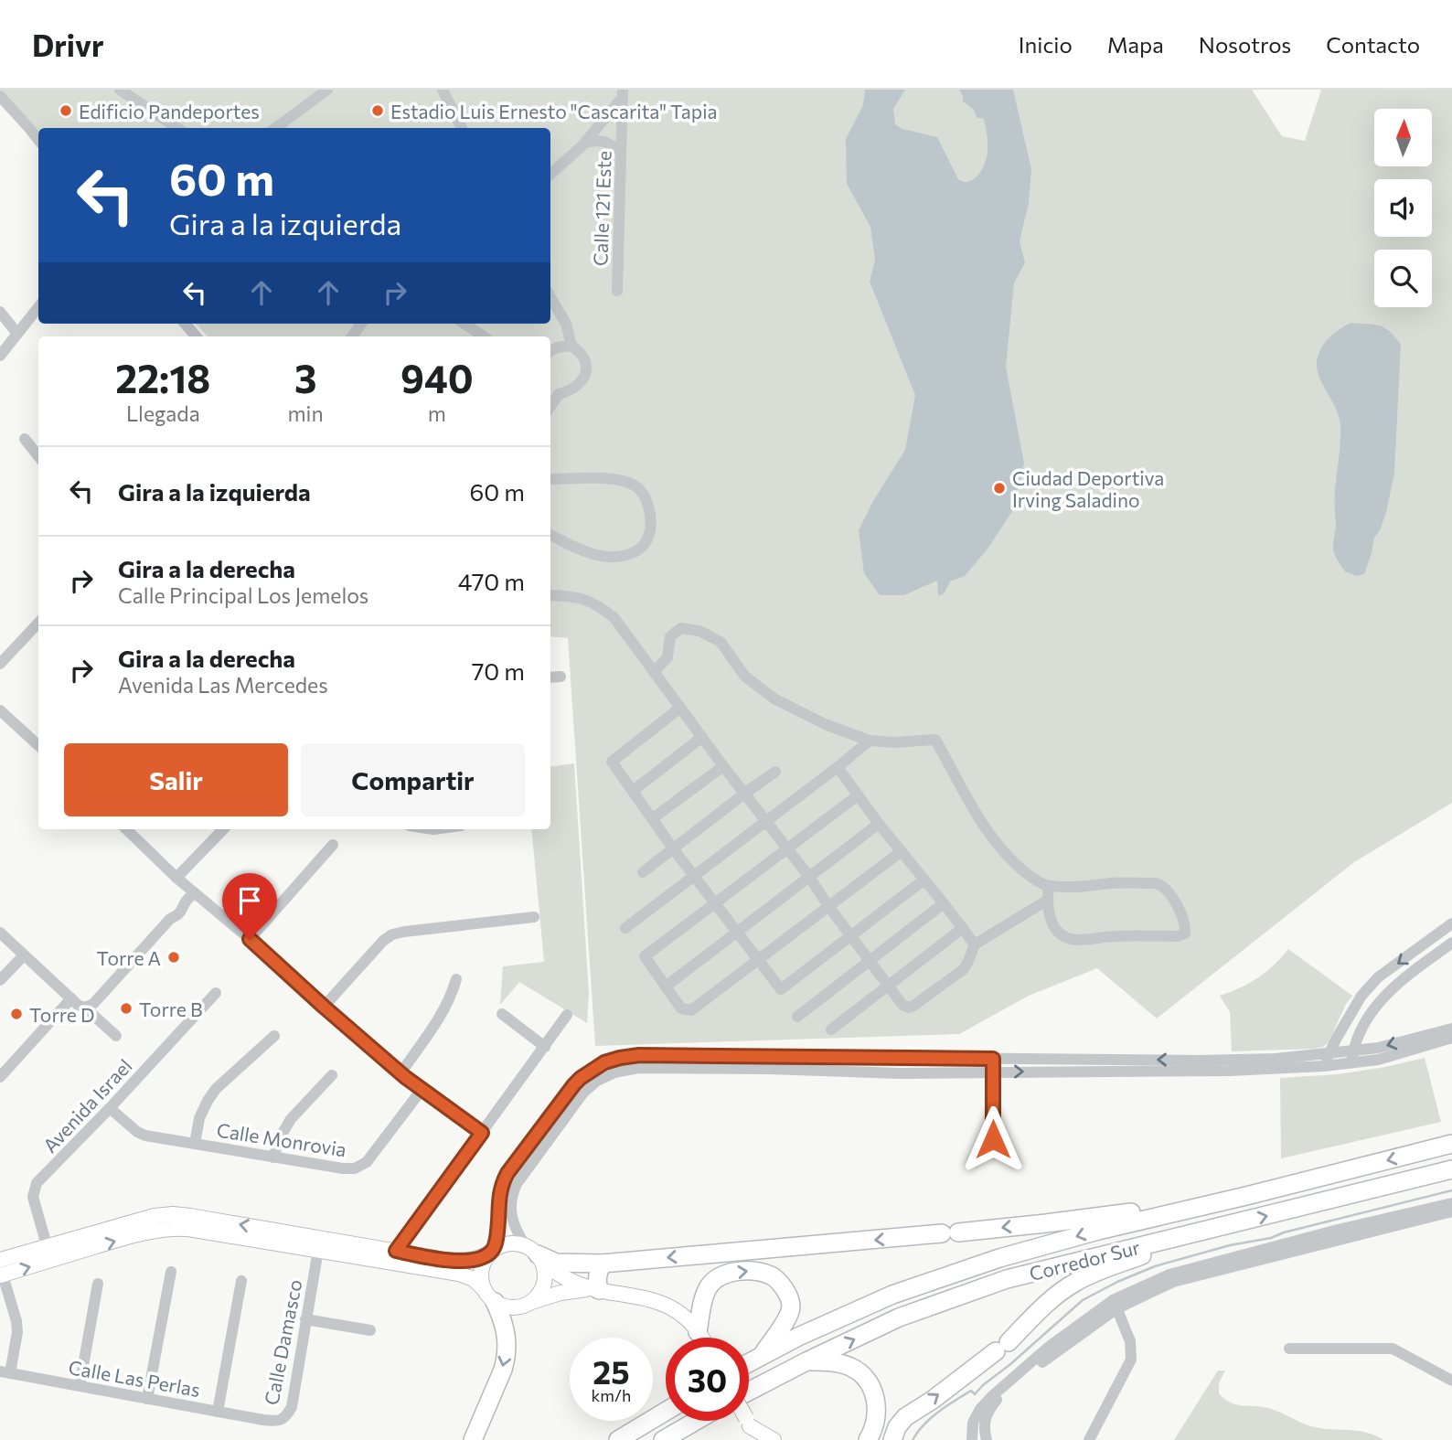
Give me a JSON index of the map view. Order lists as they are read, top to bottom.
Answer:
{
  "streets": {
    "highway": ["Corredor Sur"],
    "street": [
      "Calle 121 Este",
      "Avenida Israel",
      "Calle Monrovia",
      "Calle Damasco",
      "Calle Las Perlas"
    ]
  },
  "crossings": [
    ["Avenida Israel", "Calle Monrovia"],
    ["Calle Damasco", "Calle Las Perlas"]
  ],
  "places": [
    "Edificio Pandeportes",
    "Estadio Luis Ernesto \"Cascarita\" Tapia",
    "Ciudad Deportiva Irving Saladino",
    "Torre A",
    "Torre B",
    "Torre D"
  ],
  "north": "top",
  "page": {
    "header": "Drivr",
    "nav": [
      "Inicio",
      "Mapa",
      "Nosotros",
      "Contacto"
    ],
    "turn": ["60 m", "Gira a la izquierda"],
    "eta": [
      "22:18",
      "Llegada",
      "3",
      "min",
      "940",
      "m"
    ],
    "list": [
      {
        "name": "Gira a la izquierda",
        "value": "60 m"
      },
      {
        "name": "Gira a la derecha",
        "note": "Calle Principal Los Jemelos",
        "value": "470 m"
      },
      {
        "name": "Gira a la derecha",
        "note": "Avenida Las Mercedes",
        "value": "70 m"
      }
    ],
    "buttons": ["Salir", "Compartir"],
    "speed": "25 km/h",
    "limit": "30"
  }
}
